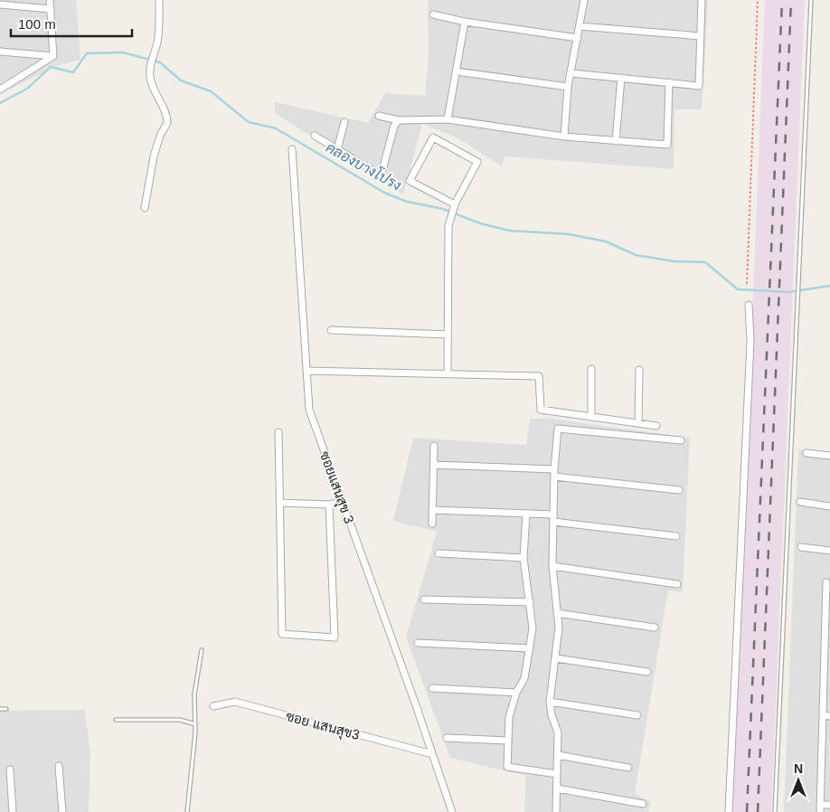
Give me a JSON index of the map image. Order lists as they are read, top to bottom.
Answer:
{
  "streets": {
    "street": ["ซอยแสนสุข 3", "ซอย แสนสุข3"]
  },
  "crossings": [
    ["ซอยแสนสุข 3", "ซอย แสนสุข3"]
  ],
  "water": ["คลองบางโปรง"],
  "scale_bar": "100 m",
  "north": "top"
}
